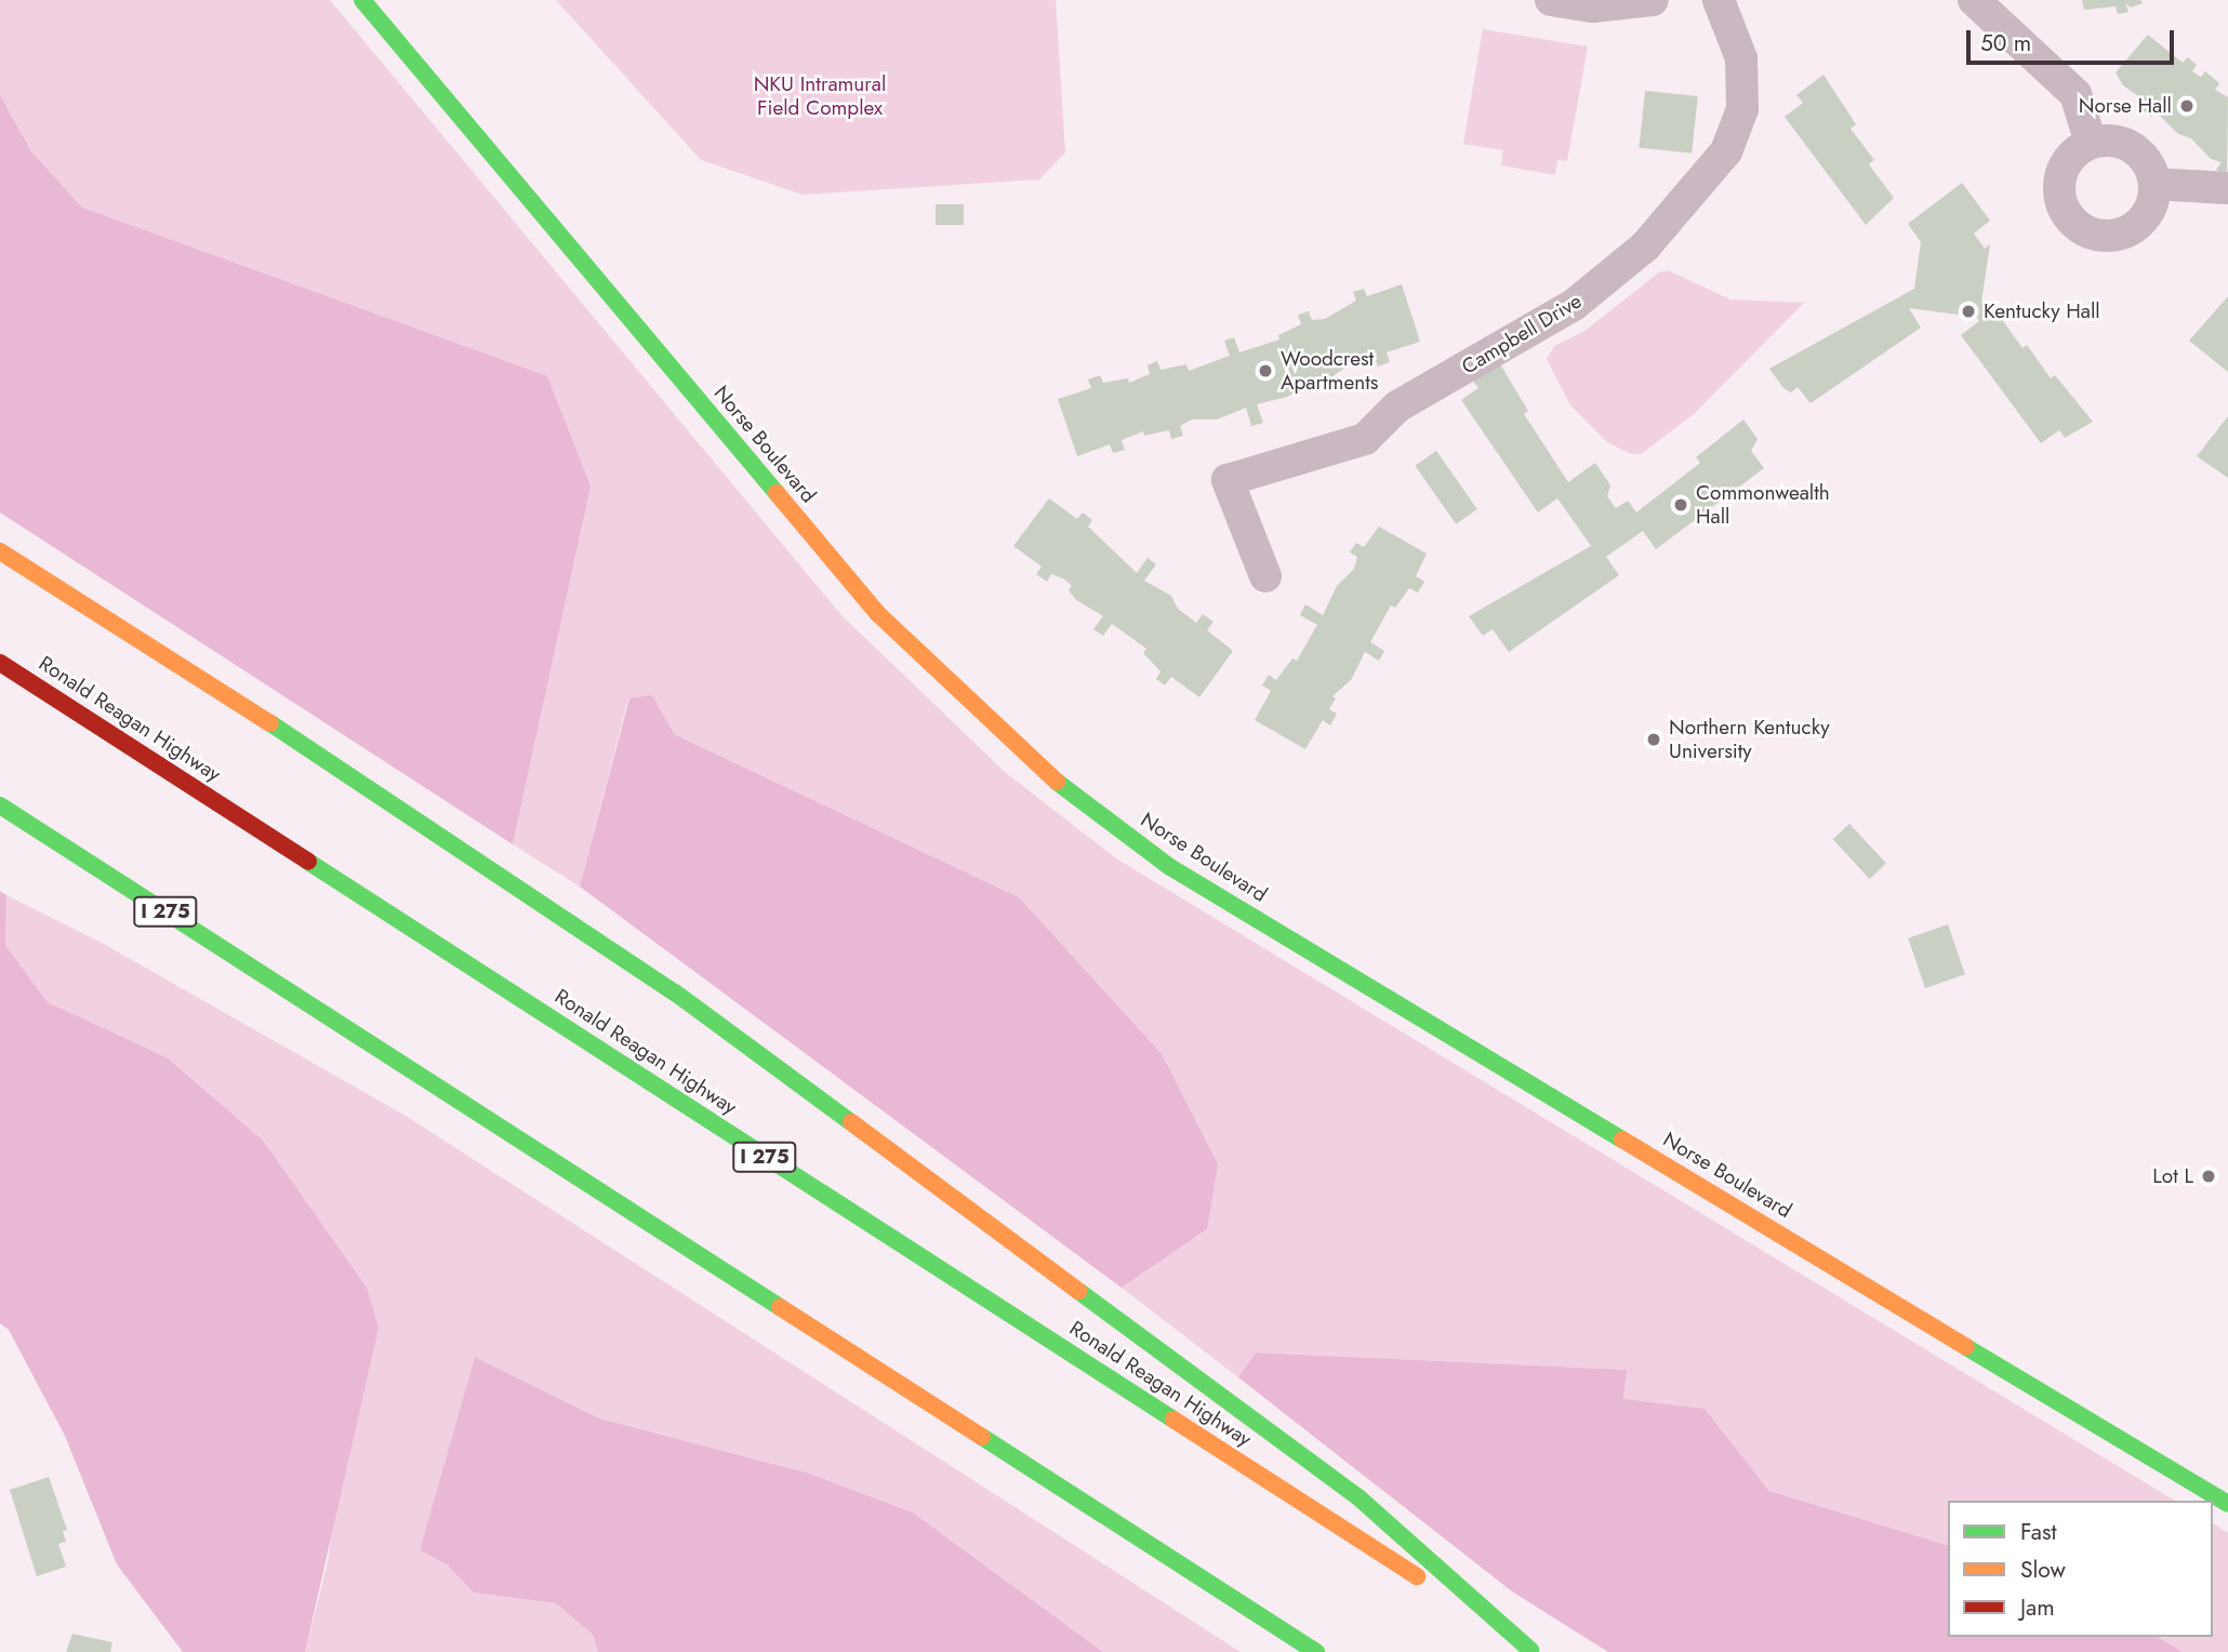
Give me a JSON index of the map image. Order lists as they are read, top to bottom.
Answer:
{
  "streets": {
    "main road": ["Norse Boulevard", "Ronald Reagan Highway", "I 275"],
    "street": ["Campbell Drive"]
  },
  "parks": ["NKU Intramural Field Complex"],
  "places": [
    "Norse Hall",
    "Kentucky Hall",
    "Woodcrest Apartments",
    "Commonwealth Hall",
    "Northern Kentucky University",
    "Lot L"
  ],
  "legend": ["Fast", "Slow", "Jam"],
  "scale_bar": "50 m"
}
